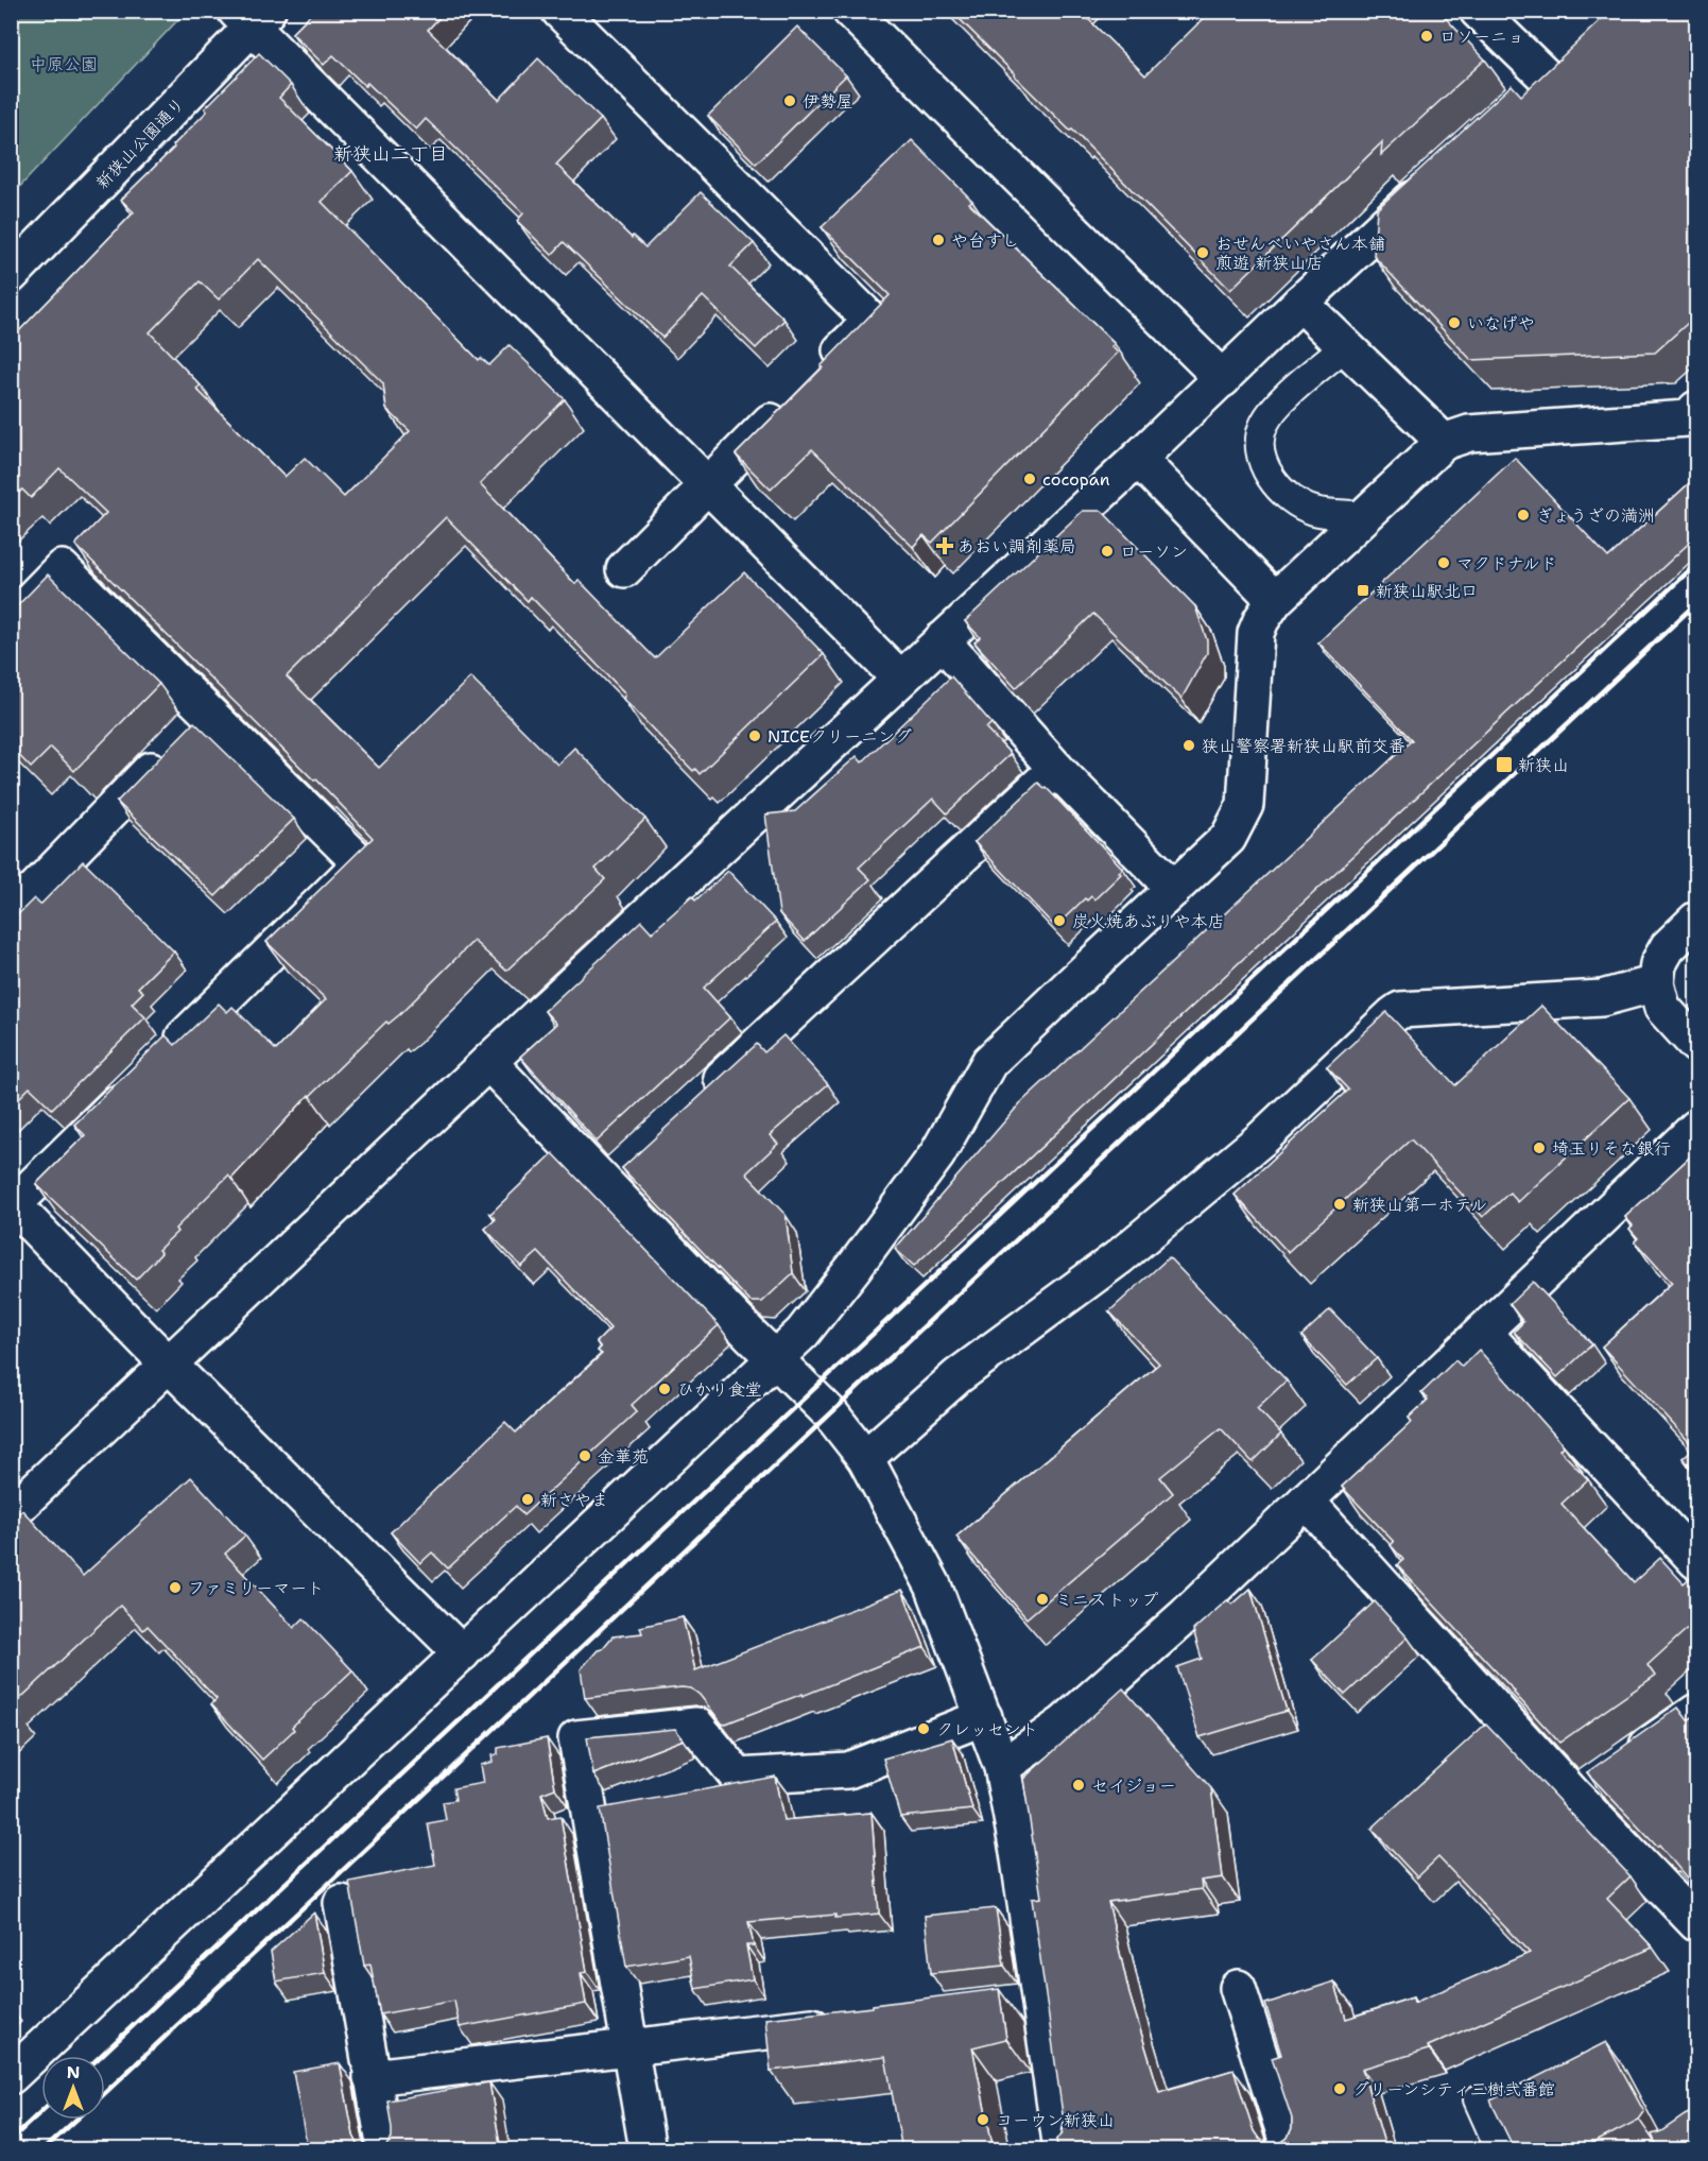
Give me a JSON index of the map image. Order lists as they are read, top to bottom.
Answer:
{
  "streets": {
    "street": ["新狭山公園通り"]
  },
  "districts": ["新狭山二丁目"],
  "parks": ["中原公園"],
  "places": {
    "other": [
      "ロソーニョ",
      "伊勢屋",
      "や台すし",
      "おせんべいやさん本舗 煎遊 新狭山店",
      "いなげや",
      "cocopan",
      "ぎょうざの満洲",
      "ローソン",
      "マクドナルド",
      "NICEクリーニング",
      "狭山警察署新狭山駅前交番",
      "炭火焼あぶりや本店",
      "埼玉りそな銀行",
      "新狭山第一ホテル",
      "ひかり食堂",
      "金華苑",
      "新さやま",
      "ファミリーマート",
      "ミニストップ",
      "クレッセント",
      "セイジョー",
      "グリーンシティ三樹弐番館",
      "コーウン新狭山"
    ],
    "health": ["あおい調剤薬局"],
    "transit": ["新狭山駅北口", "新狭山"]
  },
  "north": "top"
}
